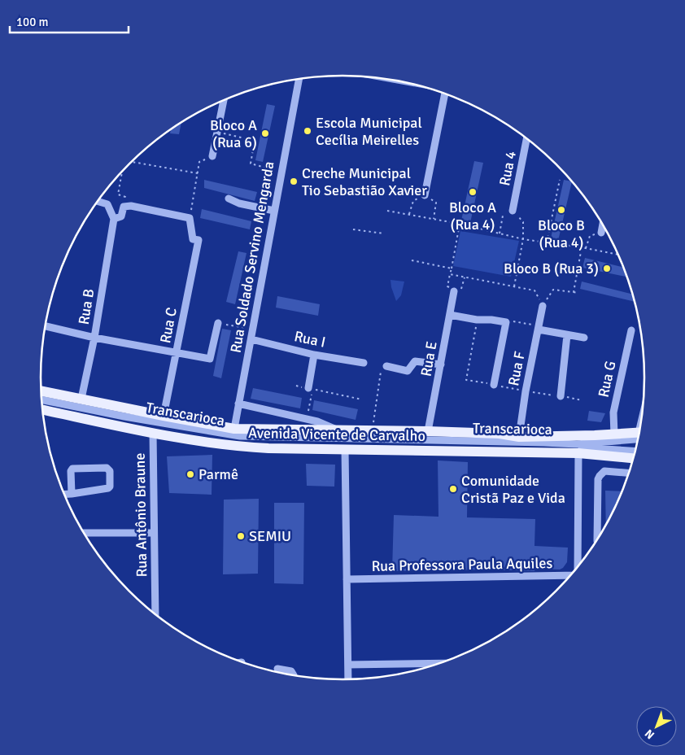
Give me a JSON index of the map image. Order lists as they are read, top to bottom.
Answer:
{
  "streets": {
    "main road": ["Avenida Vicente de Carvalho"],
    "street": [
      "Rua 4",
      "Rua Soldado Servino Mengarda",
      "Rua B",
      "Rua C",
      "Rua I",
      "Rua E",
      "Rua F",
      "Rua G",
      "Transcarioca",
      "Rua Antônio Braune",
      "Rua Professora Paula Aquiles"
    ]
  },
  "crossings": [
    ["Rua Soldado Servino Mengarda", "Rua I"],
    ["Rua Soldado Servino Mengarda", "Transcarioca"],
    ["Rua Soldado Servino Mengarda", "Avenida Vicente de Carvalho"],
    ["Rua B", "Avenida Vicente de Carvalho"],
    ["Rua C", "Avenida Vicente de Carvalho"],
    ["Rua E", "Avenida Vicente de Carvalho"],
    ["Rua F", "Avenida Vicente de Carvalho"],
    ["Rua G", "Avenida Vicente de Carvalho"],
    ["Transcarioca", "Avenida Vicente de Carvalho"],
    ["Avenida Vicente de Carvalho", "Rua Antônio Braune"]
  ],
  "places": [
    "Escola Municipal Cecília Meirelles",
    "Bloco A (Rua 6)",
    "Creche Municipal Tio Sebastião Xavier",
    "Bloco A (Rua 4)",
    "Bloco B (Rua 4)",
    "Bloco B (Rua 3)",
    "Parmê",
    "Comunidade Cristã Paz e Vida",
    "SEMIU"
  ],
  "scale_bar": "100 m",
  "north": "bottom left"
}
